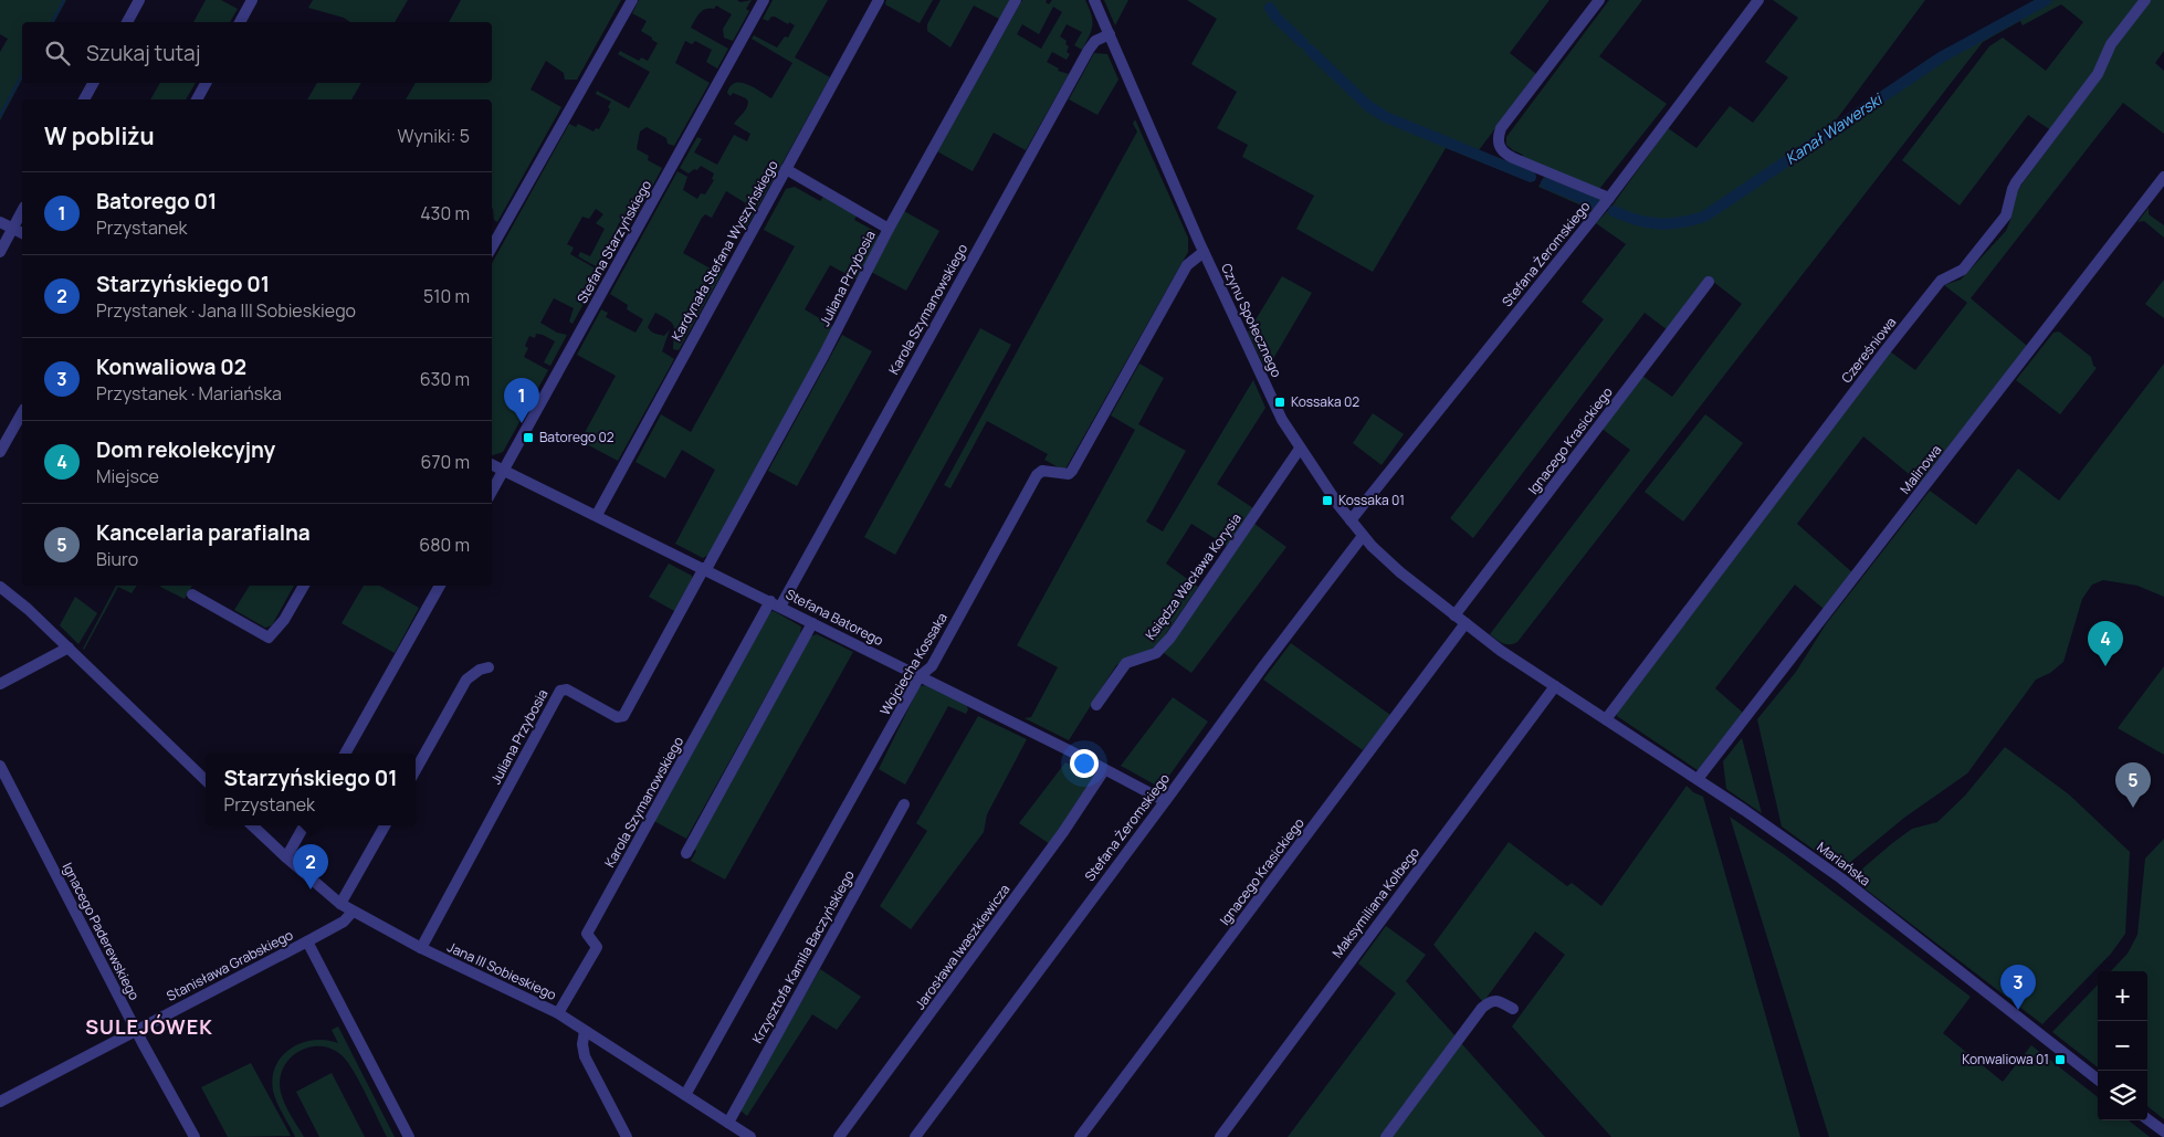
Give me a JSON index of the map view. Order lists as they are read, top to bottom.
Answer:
{
  "streets": {
    "street": [
      "Stefana Starzyńskiego",
      "Kardynała Stefana Wyszyńskiego",
      "Stefana Żeromskiego",
      "Juliana Przybosia",
      "Karola Szymanowskiego",
      "Czynu Społecznego",
      "Czereśniowa",
      "Ignacego Krasickiego",
      "Malinowa",
      "Księdza Wacława Korysia",
      "Stefana Batorego",
      "Wojciecha Kossaka",
      "Mariańska",
      "Maksymiliana Kolbego",
      "Ignacego Paderewskiego",
      "Jarosława Iwaszkiewicza",
      "Krzysztofa Kamila Baczyńskiego",
      "Stanisława Grabskiego",
      "Jana III Sobieskiego"
    ]
  },
  "crossings": [
    ["Stefana Starzyńskiego", "Stefana Batorego"],
    ["Kardynała Stefana Wyszyńskiego", "Stefana Batorego"],
    ["Stefana Żeromskiego", "Czynu Społecznego"],
    ["Stefana Żeromskiego", "Stefana Batorego"],
    ["Juliana Przybosia", "Stefana Batorego"],
    ["Juliana Przybosia", "Jana III Sobieskiego"],
    ["Karola Szymanowskiego", "Czynu Społecznego"],
    ["Karola Szymanowskiego", "Stefana Batorego"],
    ["Karola Szymanowskiego", "Jana III Sobieskiego"],
    ["Czynu Społecznego", "Ignacego Krasickiego"],
    ["Czynu Społecznego", "Księdza Wacława Korysia"],
    ["Czynu Społecznego", "Wojciecha Kossaka"],
    ["Czynu Społecznego", "Mariańska"],
    ["Czynu Społecznego", "Maksymiliana Kolbego"],
    ["Czereśniowa", "Mariańska"],
    ["Malinowa", "Mariańska"],
    ["Stefana Batorego", "Wojciecha Kossaka"],
    ["Stefana Batorego", "Jarosława Iwaszkiewicza"],
    ["Wojciecha Kossaka", "Jana III Sobieskiego"],
    ["Mariańska", "Maksymiliana Kolbego"],
    ["Ignacego Paderewskiego", "Stanisława Grabskiego"],
    ["Krzysztofa Kamila Baczyńskiego", "Jana III Sobieskiego"],
    ["Stanisława Grabskiego", "Jana III Sobieskiego"]
  ],
  "districts": ["SULEJÓWEK"],
  "water": ["Kanał Wawerski"],
  "places": {
    "transit": [
      "Kossaka 02",
      "Batorego 02",
      "Kossaka 01",
      "Konwaliowa 01"
    ]
  },
  "page": {
    "search": "Szukaj tutaj",
    "heading": ["W pobliżu", "Wyniki: 5"],
    "list": [
      {
        "mark": "1",
        "name": "Batorego 01",
        "note": "Przystanek",
        "value": "430 m"
      },
      {
        "mark": "2",
        "name": "Starzyńskiego 01",
        "note": "Przystanek · Jana III Sobieskiego",
        "value": "510 m"
      },
      {
        "mark": "3",
        "name": "Konwaliowa 02",
        "note": "Przystanek · Mariańska",
        "value": "630 m"
      },
      {
        "mark": "4",
        "name": "Dom rekolekcyjny",
        "note": "Miejsce",
        "value": "670 m"
      },
      {
        "mark": "5",
        "name": "Kancelaria parafialna",
        "note": "Biuro",
        "value": "680 m"
      }
    ],
    "pins": [
      "1",
      "4",
      "5",
      "2",
      "3"
    ],
    "popup": ["Starzyńskiego 01", "Przystanek"],
    "map_buttons": ["+", "−"]
  }
}
